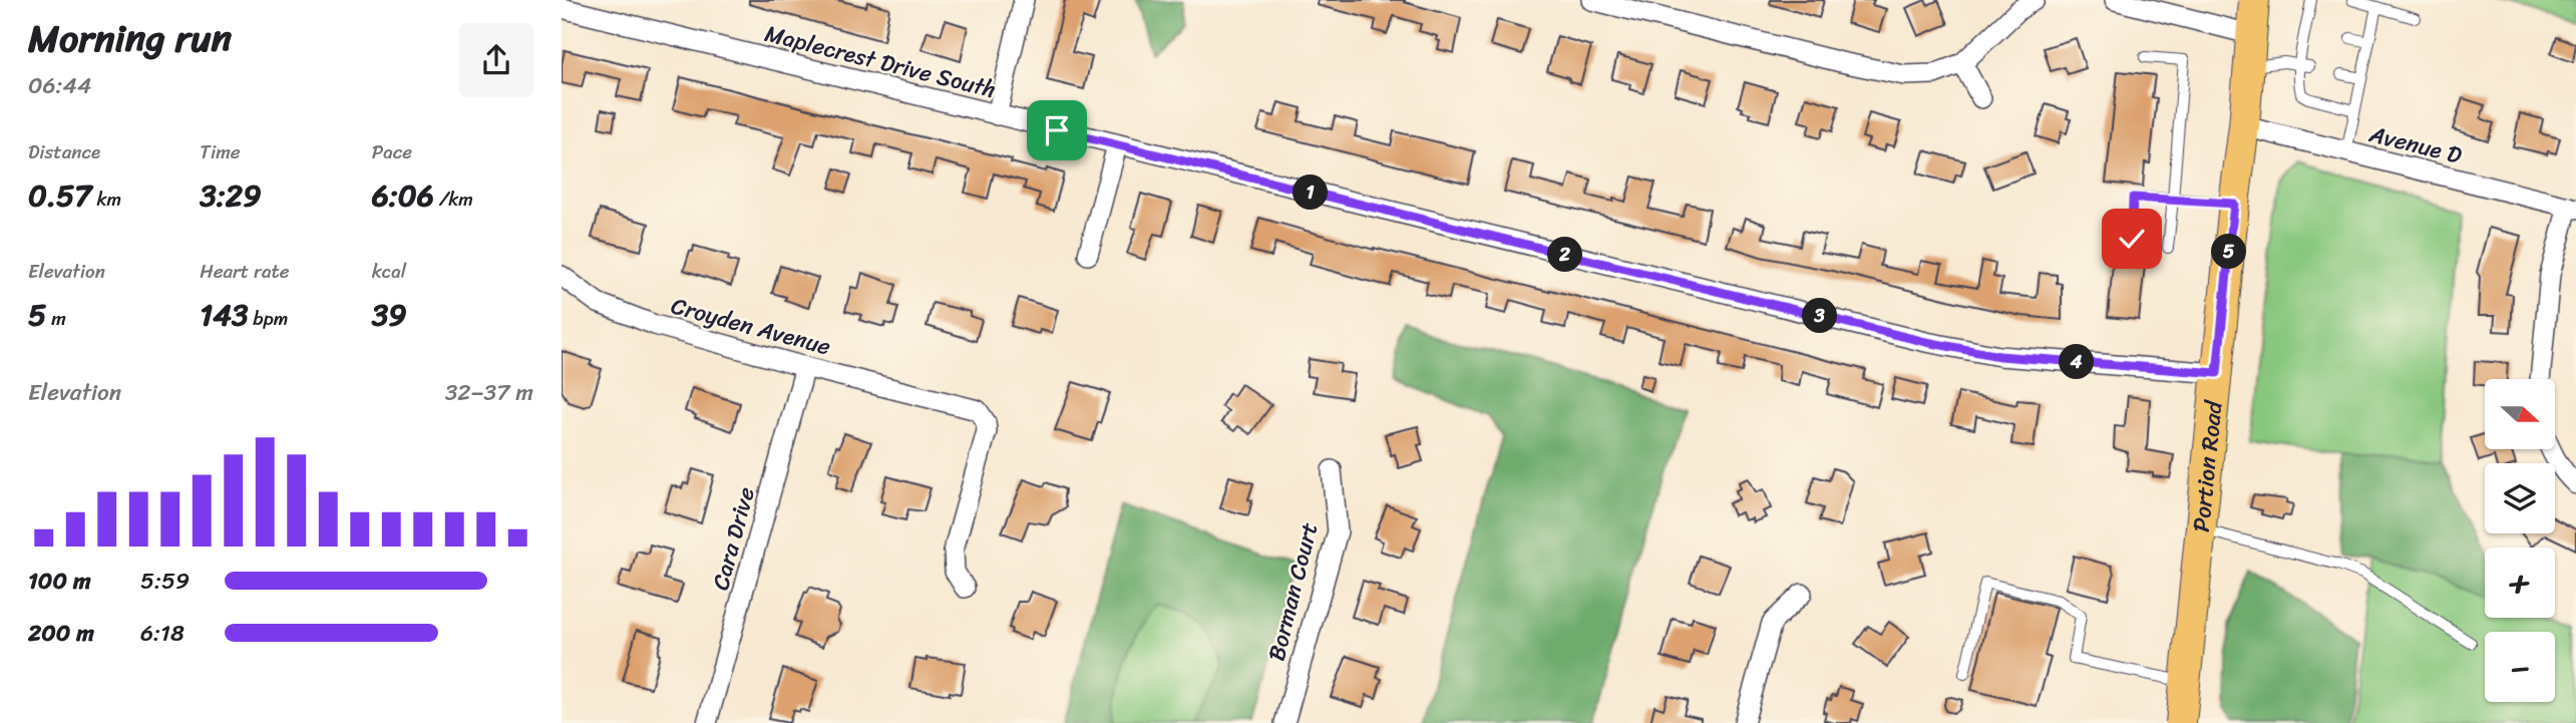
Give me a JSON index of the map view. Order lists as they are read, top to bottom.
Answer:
{
  "streets": {
    "main road": ["Portion Road"],
    "street": [
      "Maplecrest Drive South",
      "Avenue D",
      "Croyden Avenue",
      "Cara Drive",
      "Borman Court"
    ]
  },
  "crossings": [
    ["Maplecrest Drive South", "Portion Road"],
    ["Avenue D", "Portion Road"],
    ["Croyden Avenue", "Cara Drive"]
  ],
  "north": "right",
  "page": {
    "heading": ["Morning run", "06:44"],
    "stats": [
      ["Distance", "0.57 km"],
      ["Time", "3:29"],
      ["Pace", "6:06 /km"],
      ["Elevation", "5 m"],
      ["Heart rate", "143 bpm"],
      ["kcal", "39"]
    ],
    "pins": [
      "1",
      "5",
      "2",
      "3",
      "4"
    ],
    "chart": ["Elevation", "32–37 m"],
    "map_buttons": ["+", "−"],
    "list": [
      {
        "name": "100 m",
        "note": "5:59"
      },
      {
        "name": "200 m",
        "note": "6:18"
      }
    ]
  }
}
